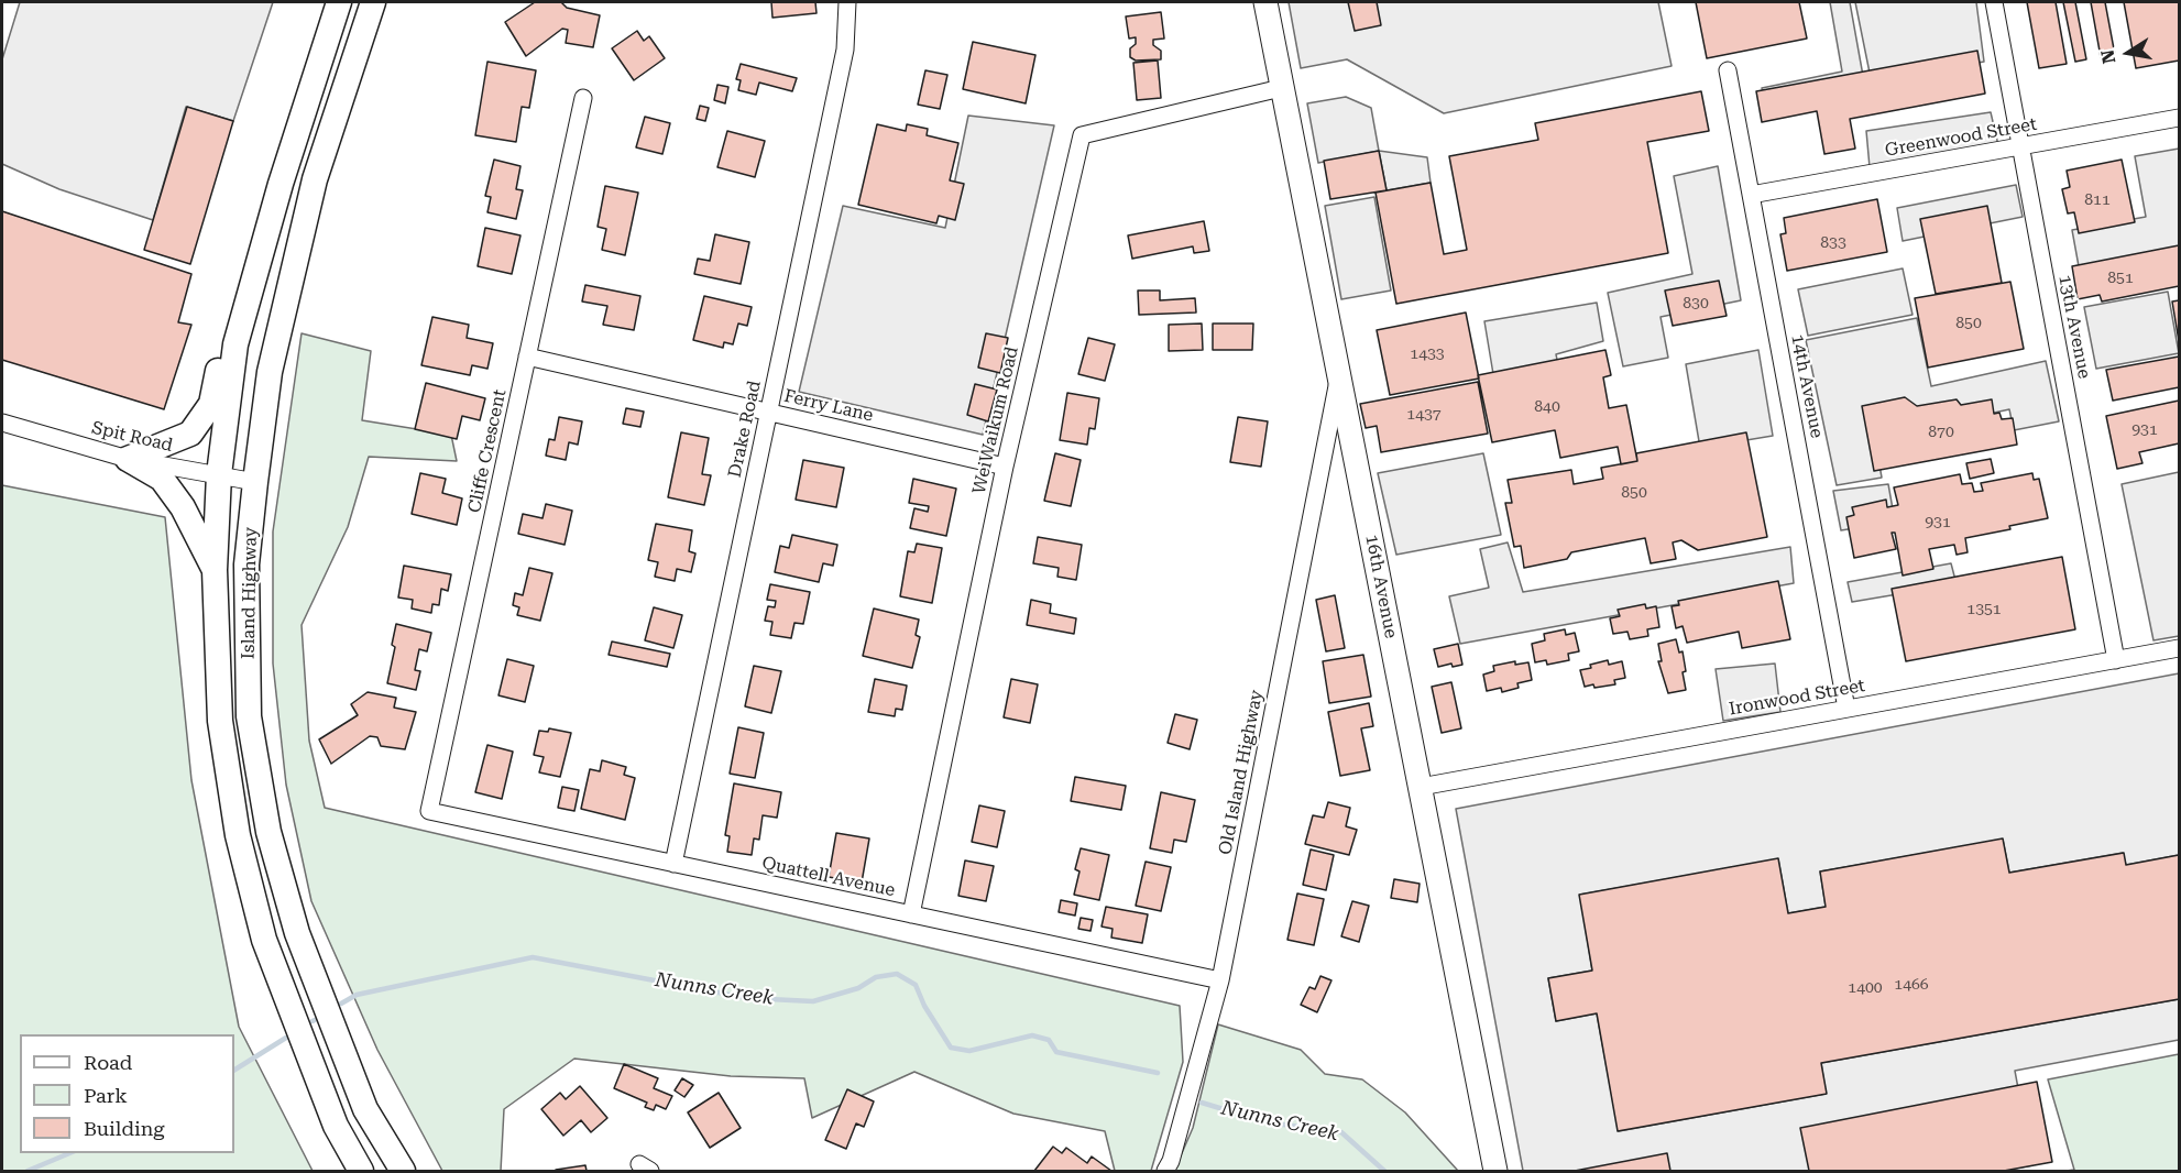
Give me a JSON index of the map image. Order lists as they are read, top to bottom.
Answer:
{
  "streets": {
    "main road": ["Island Highway"],
    "street": [
      "Greenwood Street",
      "13th Avenue",
      "14th Avenue",
      "Ferry Lane",
      "WeiWaikum Road",
      "Drake Road",
      "Spit Road",
      "Cliffe Crescent",
      "16th Avenue",
      "Ironwood Street",
      "Old Island Highway",
      "Quattell Avenue"
    ]
  },
  "crossings": [
    ["Greenwood Street", "13th Avenue"],
    ["Greenwood Street", "14th Avenue"],
    ["13th Avenue", "Ironwood Street"],
    ["14th Avenue", "Ironwood Street"],
    ["Ferry Lane", "WeiWaikum Road"],
    ["Ferry Lane", "Drake Road"],
    ["Ferry Lane", "Cliffe Crescent"],
    ["WeiWaikum Road", "16th Avenue"],
    ["WeiWaikum Road", "Quattell Avenue"],
    ["Drake Road", "Quattell Avenue"],
    ["Spit Road", "Island Highway"],
    ["Cliffe Crescent", "Quattell Avenue"],
    ["16th Avenue", "Ironwood Street"],
    ["16th Avenue", "Old Island Highway"],
    ["Old Island Highway", "Quattell Avenue"]
  ],
  "water": ["Nunns Creek"],
  "house_numbers": [
    "811",
    "833",
    "851",
    "830",
    "850",
    "1433",
    "840",
    "1437",
    "931",
    "870",
    "850",
    "931",
    "1351",
    "1466",
    "1400"
  ],
  "legend": ["Road", "Park", "Building"],
  "north": "left"
}
